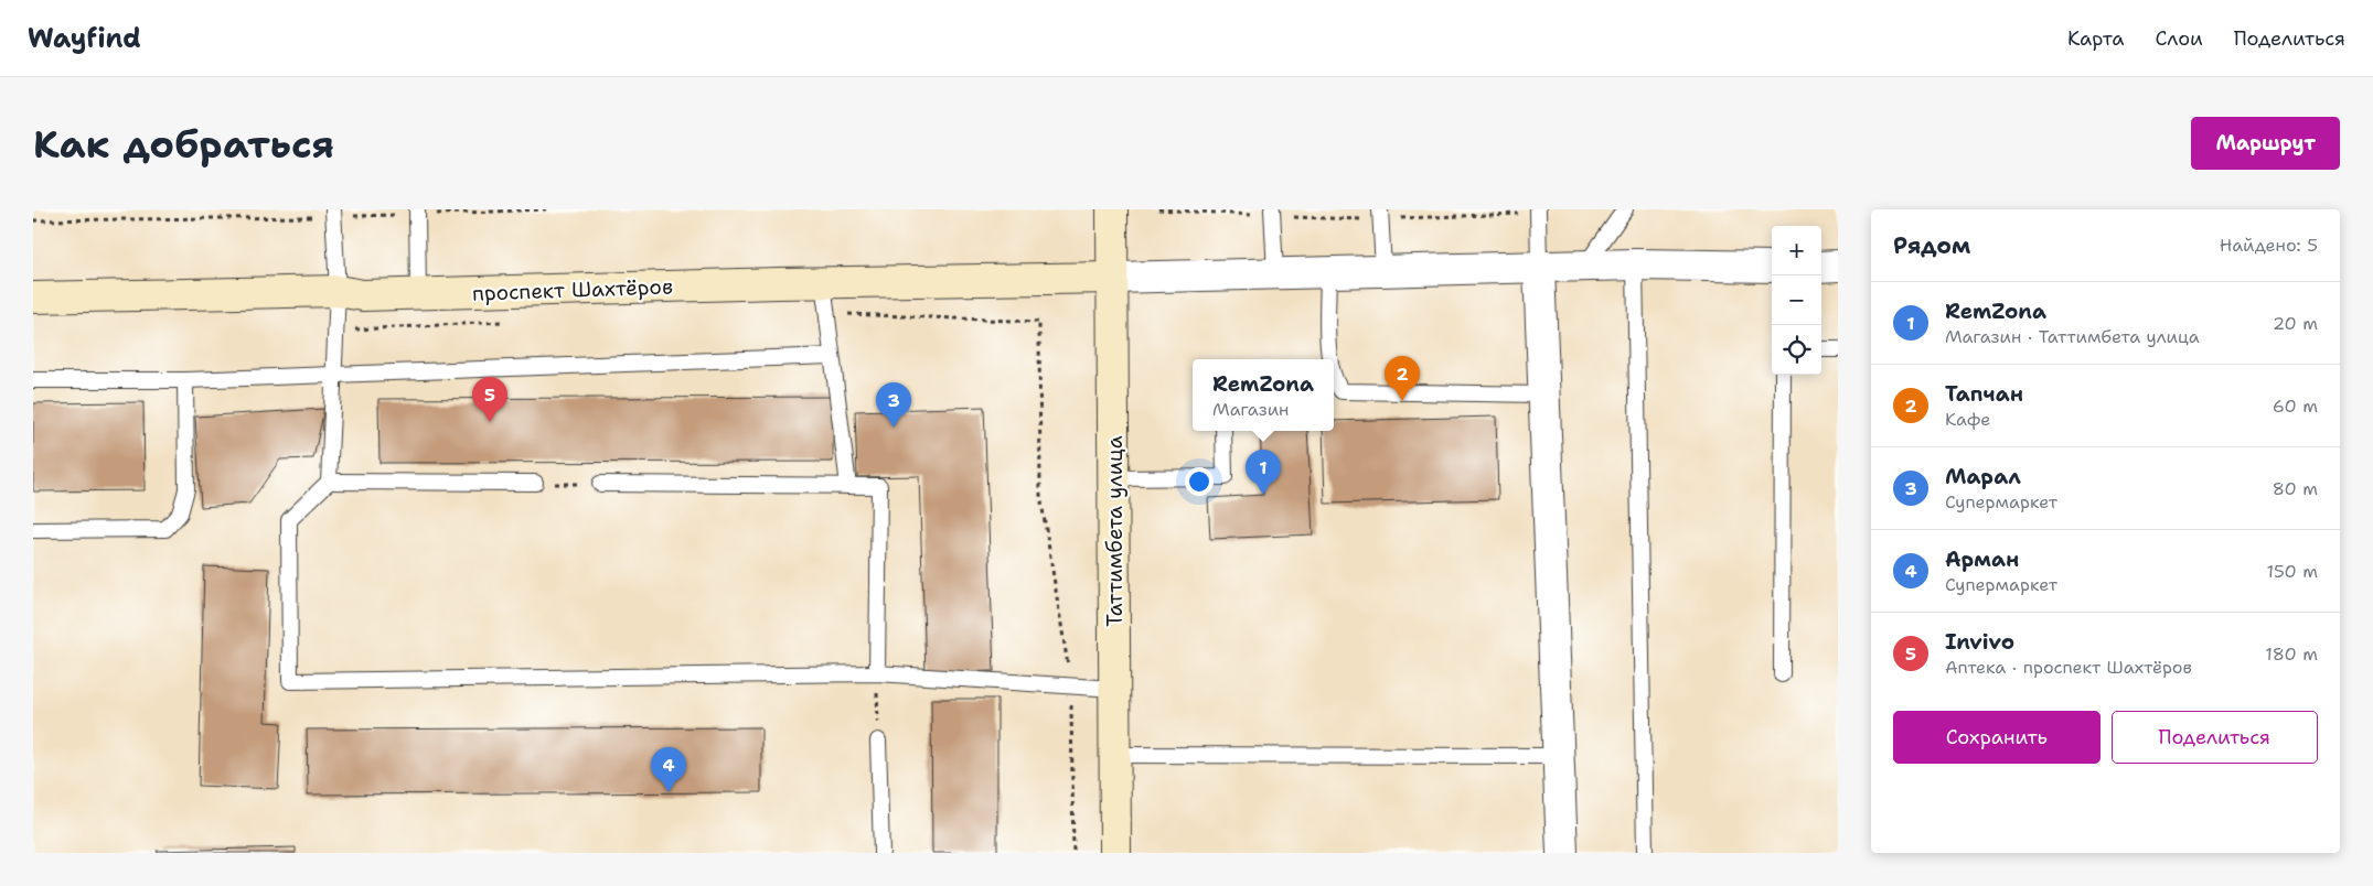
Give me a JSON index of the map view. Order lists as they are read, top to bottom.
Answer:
{
  "streets": {
    "street": ["проспект Шахтёров", "Таттимбета улица"]
  },
  "crossings": [
    ["проспект Шахтёров", "Таттимбета улица"]
  ],
  "page": {
    "header": "Wayfind",
    "nav": ["Карта", "Слои", "Поделиться"],
    "buttons": [
      "Маршрут",
      ["Сохранить", "Поделиться"]
    ],
    "title": "Как добраться",
    "heading": ["Рядом", "Найдено: 5"],
    "map_buttons": ["+", "−"],
    "list": [
      {
        "mark": "1",
        "name": "RemZona",
        "note": "Магазин · Таттимбета улица",
        "value": "20 m"
      },
      {
        "mark": "2",
        "name": "Тапчан",
        "note": "Кафе",
        "value": "60 m"
      },
      {
        "mark": "3",
        "name": "Марал",
        "note": "Супермаркет",
        "value": "80 m"
      },
      {
        "mark": "4",
        "name": "Арман",
        "note": "Супермаркет",
        "value": "150 m"
      },
      {
        "mark": "5",
        "name": "Invivo",
        "note": "Аптека · проспект Шахтёров",
        "value": "180 m"
      }
    ],
    "pins": [
      "2",
      "5",
      "3",
      "1",
      "4"
    ],
    "popup": ["RemZona", "Магазин"]
  }
}
